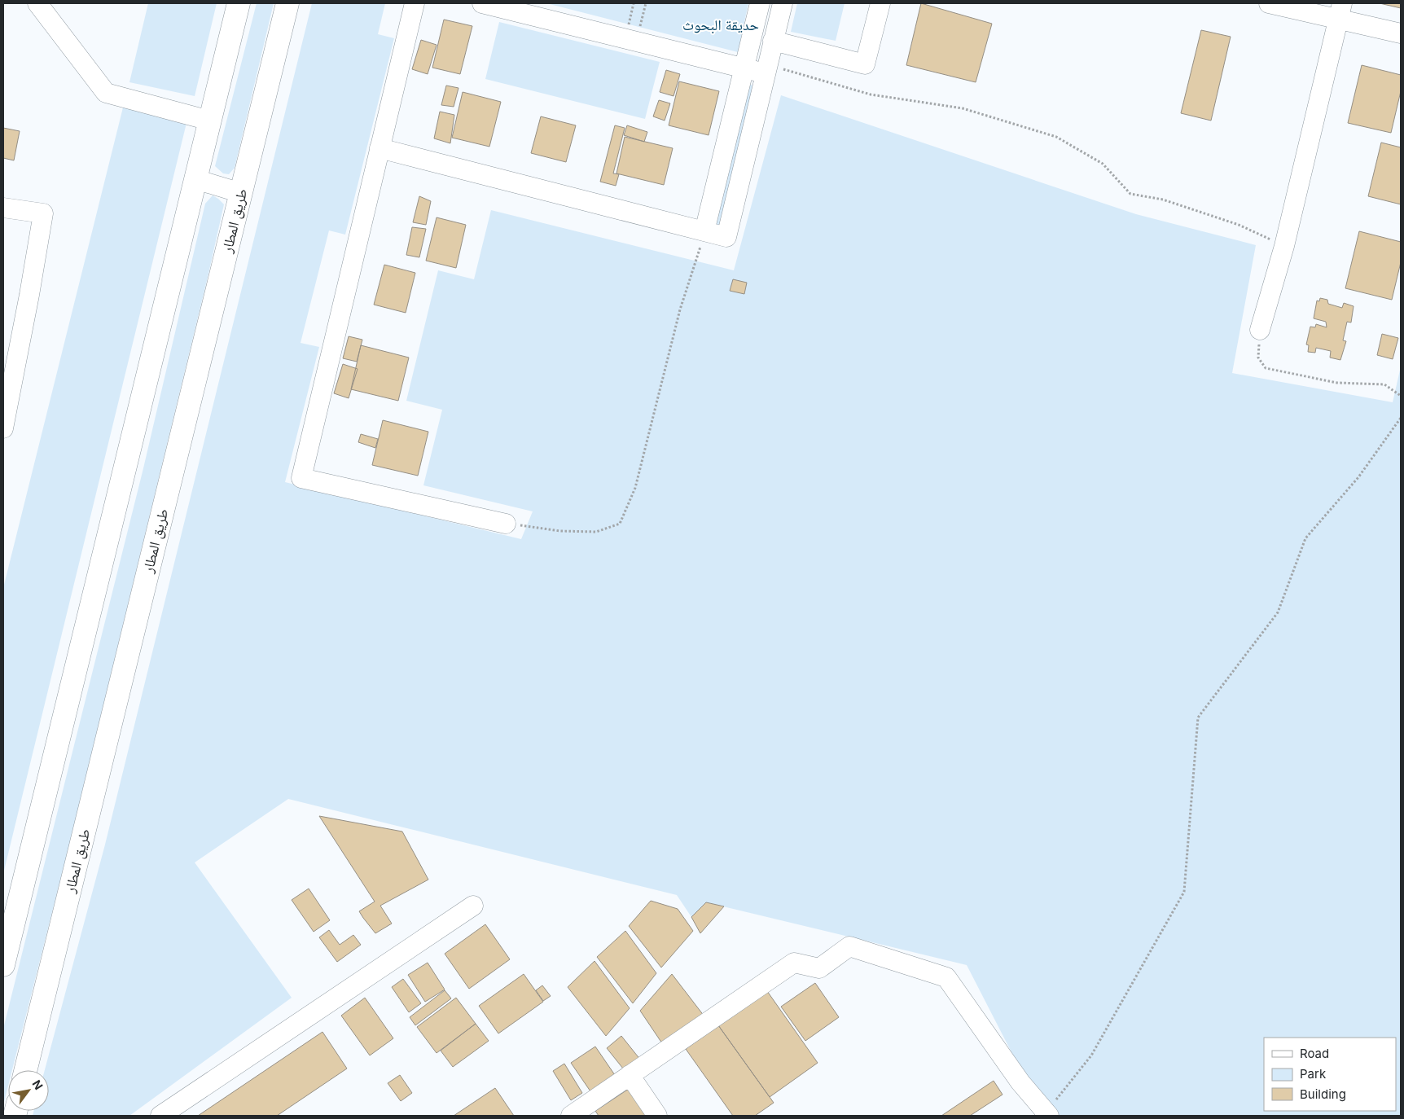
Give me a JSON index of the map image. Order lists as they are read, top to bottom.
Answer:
{
  "streets": {
    "highway": ["طريق المطار"]
  },
  "parks": ["حديقة البحوث"],
  "legend": ["Road", "Park", "Building"],
  "north": "top right"
}
